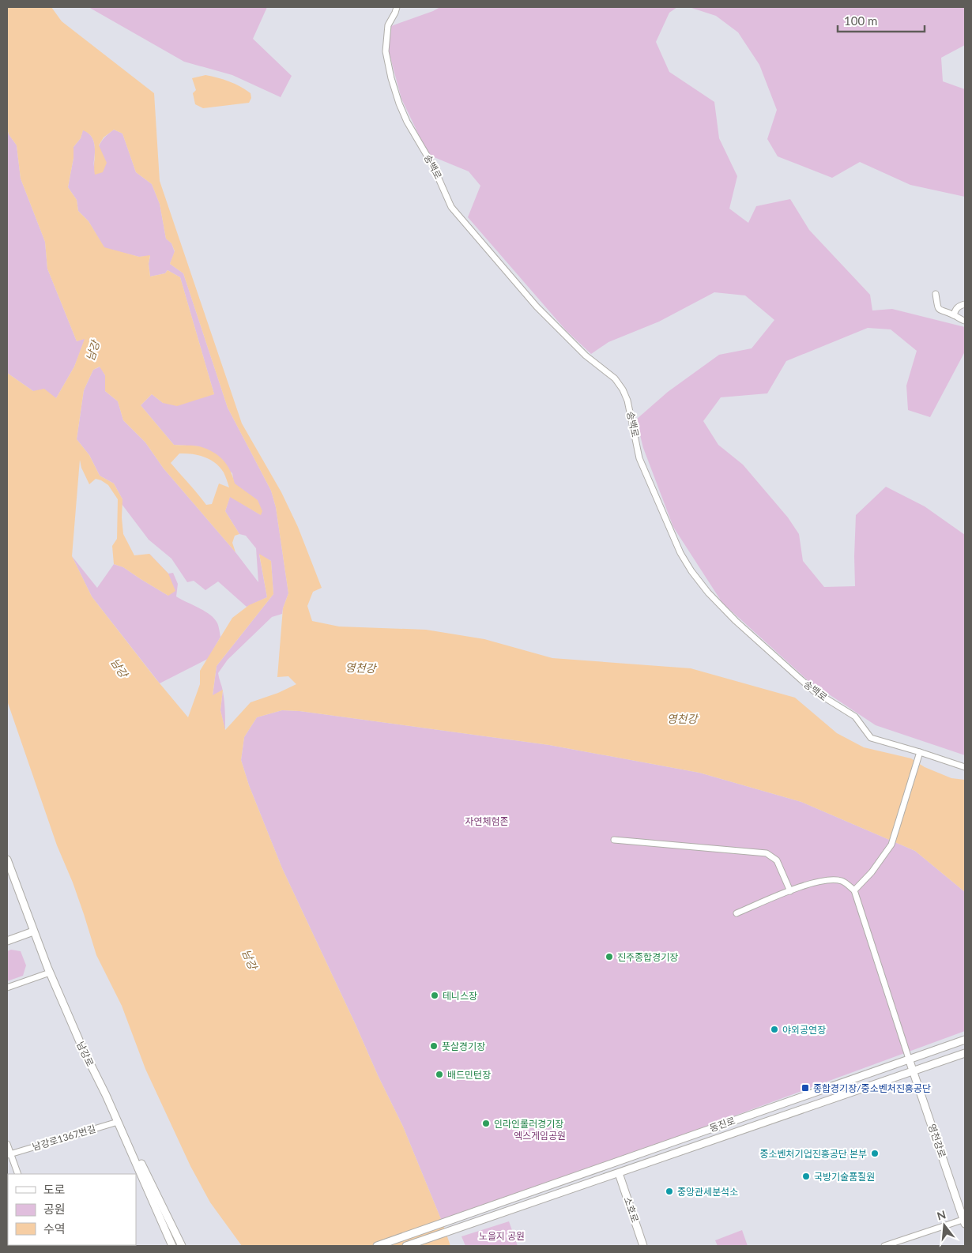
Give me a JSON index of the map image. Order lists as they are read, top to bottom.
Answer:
{
  "streets": {
    "street": [
      "송백로",
      "남강로",
      "동진로",
      "남강로1367번길",
      "영천강로",
      "소호로"
    ]
  },
  "crossings": [
    ["남강로", "남강로1367번길"],
    ["동진로", "영천강로"],
    ["동진로", "소호로"]
  ],
  "water": ["남강", "영천강"],
  "parks": ["자연체험존", "엑스게임공원", "노을지 공원"],
  "places": {
    "other": [
      "진주종합경기장",
      "테니스장",
      "야외공연장",
      "풋살경기장",
      "배드민턴장",
      "인라인롤러경기장",
      "중소벤처기업진흥공단 본부",
      "국방기술품질원",
      "중앙관세분석소"
    ],
    "transit": ["종합경기장/중소벤처진흥공단"]
  },
  "legend": ["도로", "공원", "수역"],
  "scale_bar": "100 m",
  "north": "top"
}
